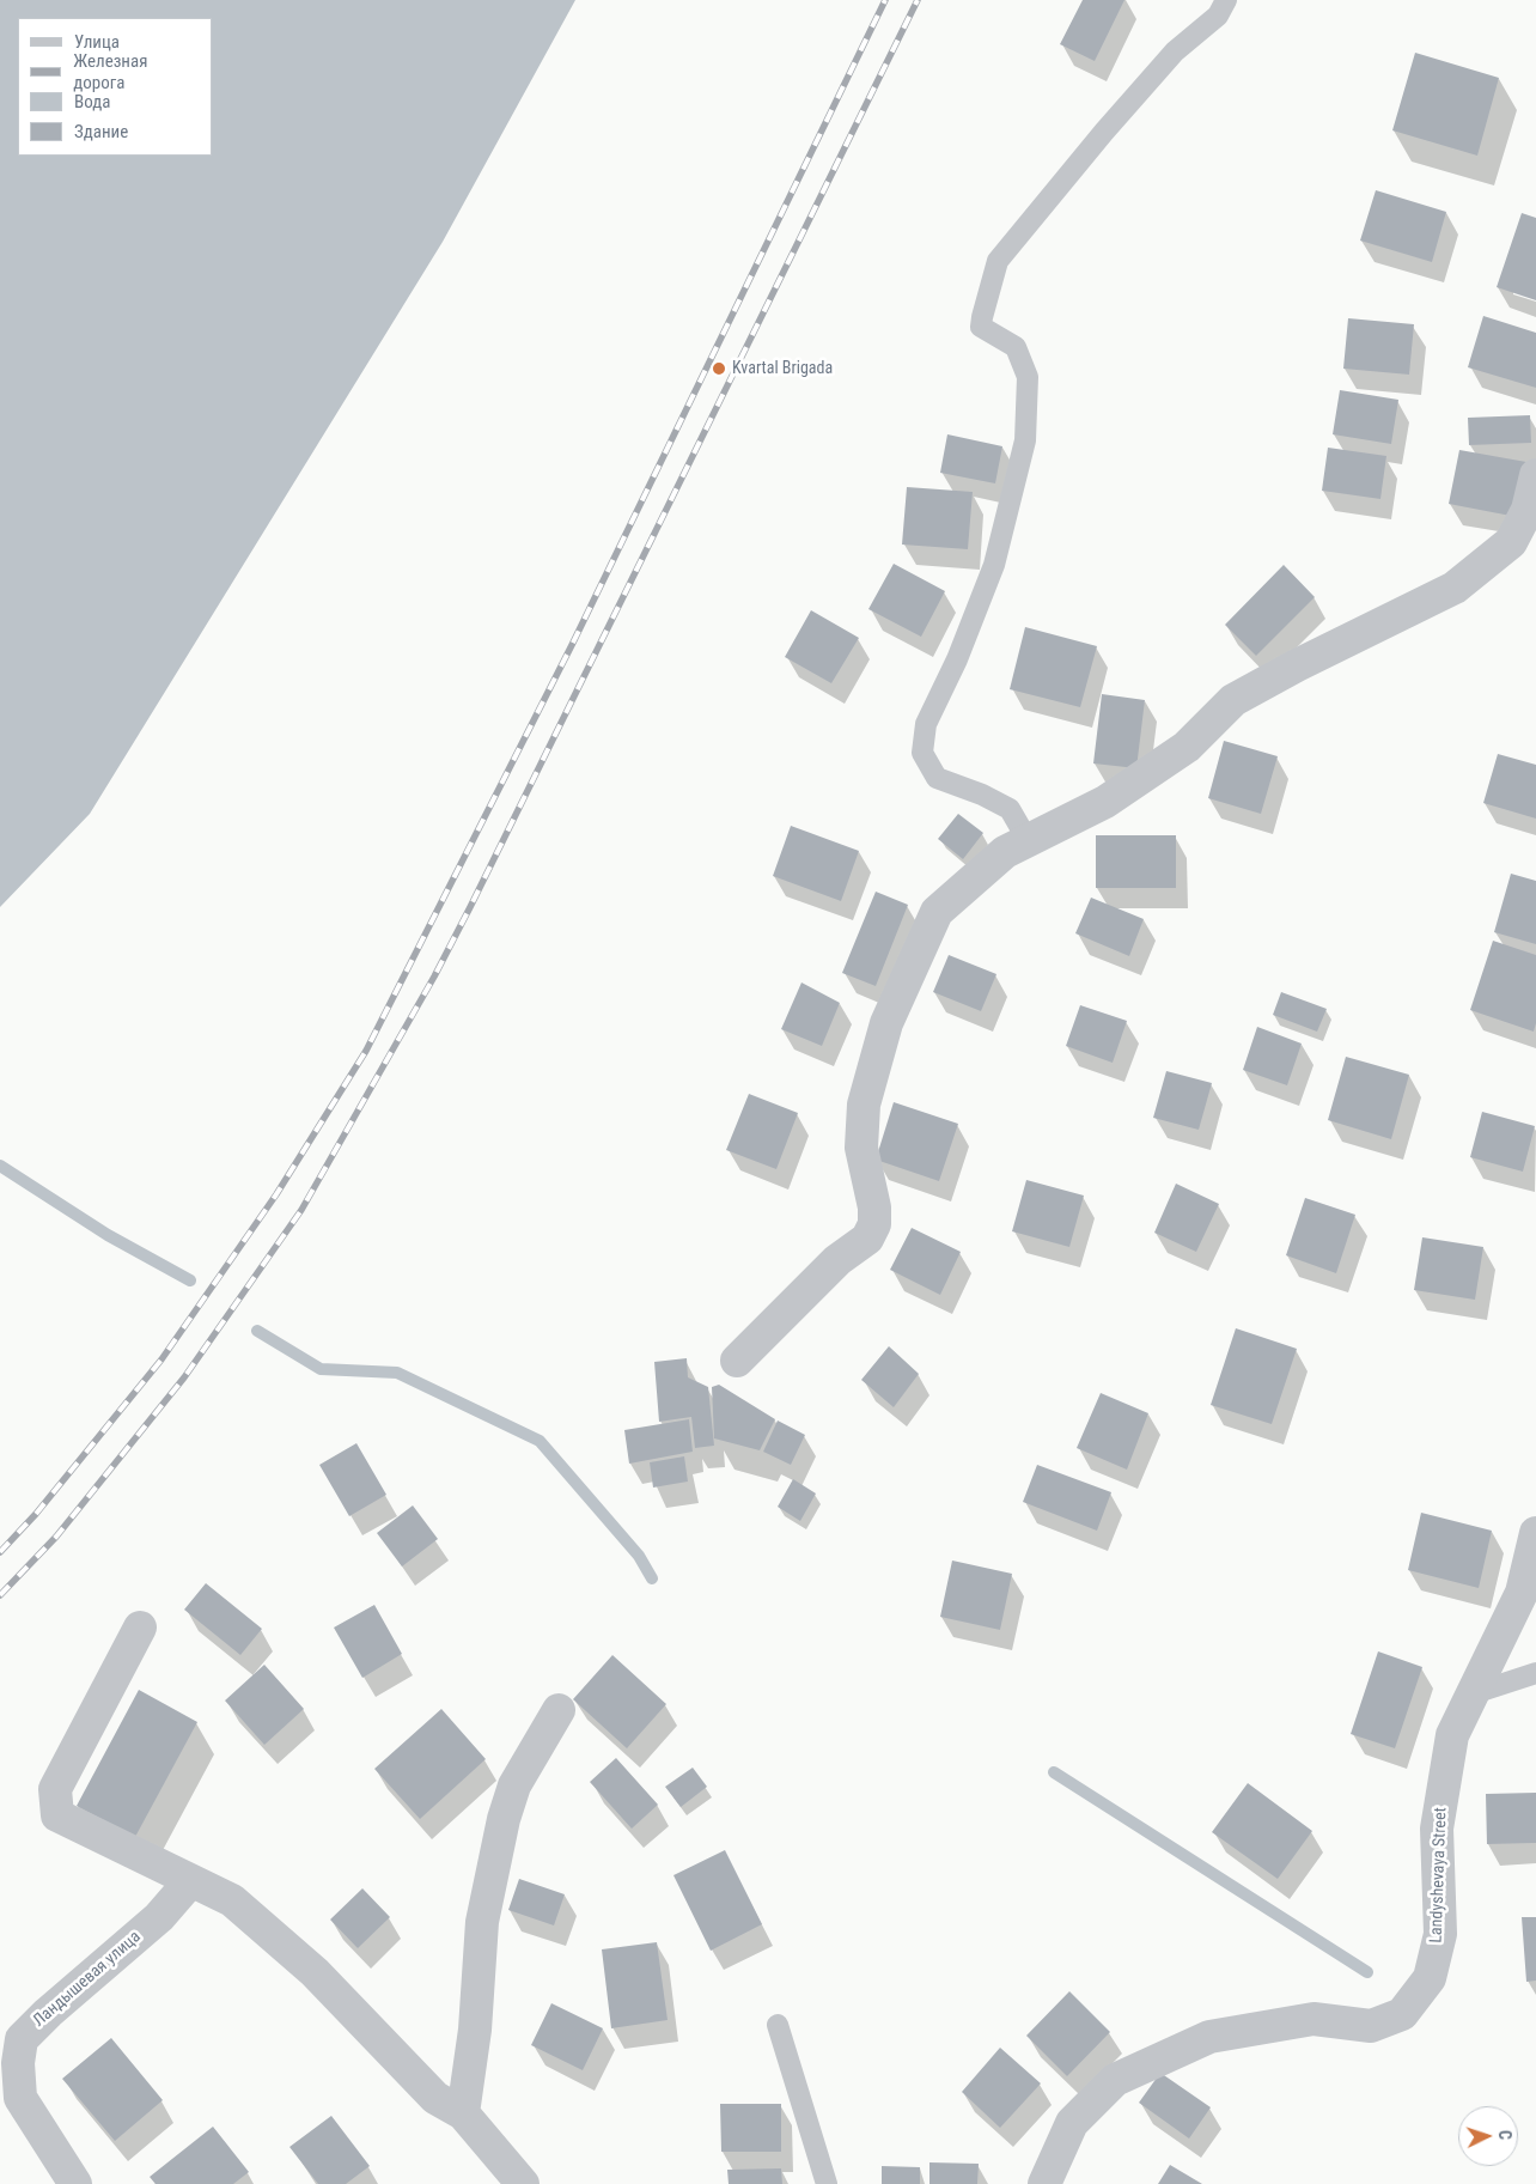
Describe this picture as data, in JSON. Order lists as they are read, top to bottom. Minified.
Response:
{"streets":{"street":["Landyshevaya Street","Ландышевая улица"]},"places":["Kvartal Brigada"],"legend":["Улица","Железная дорога","Вода","Здание"],"north":"right"}
